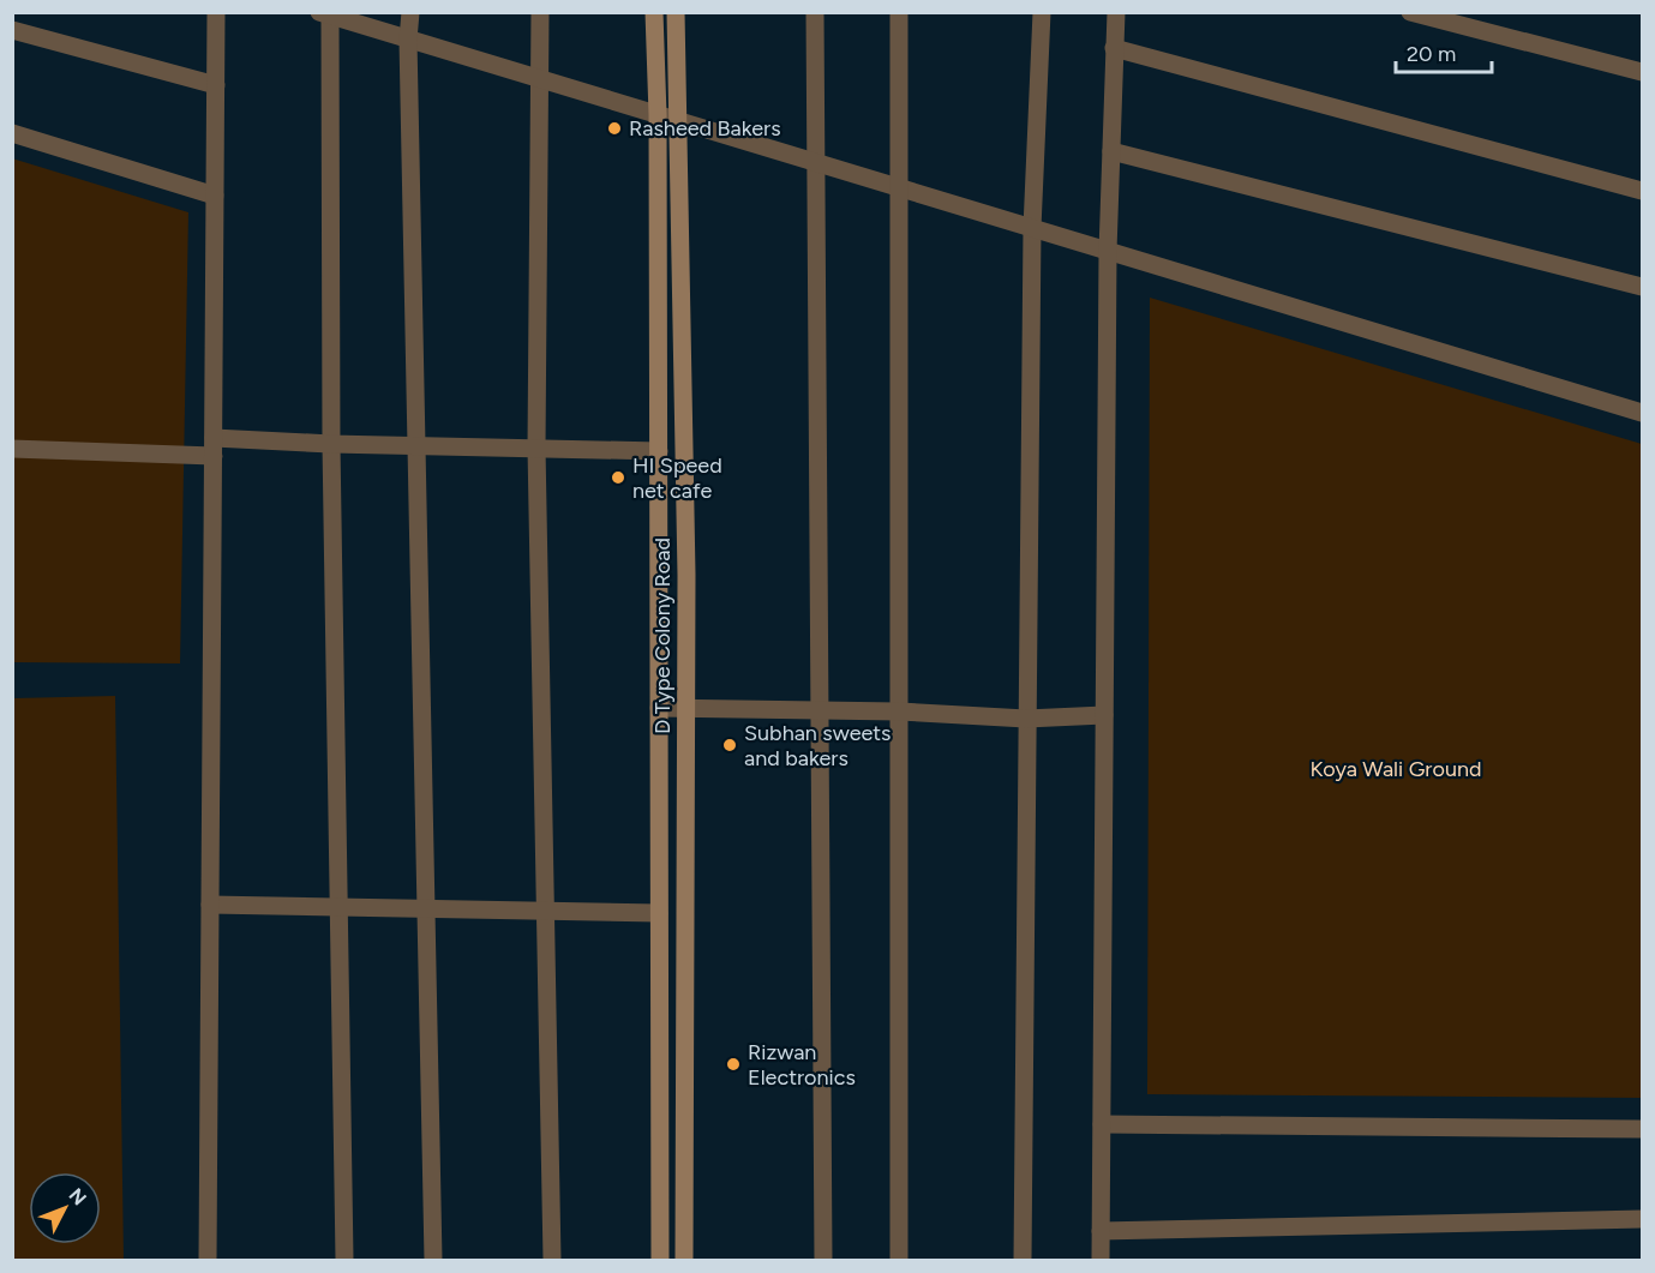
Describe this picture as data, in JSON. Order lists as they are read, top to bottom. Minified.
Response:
{"streets":{"main road":["D Type Colony Road"]},"parks":["Koya Wali Ground"],"places":["Rasheed Bakers","HI Speed net cafe","Subhan sweets and bakers","Rizwan Electronics"],"scale_bar":"20 m","north":"top right"}
